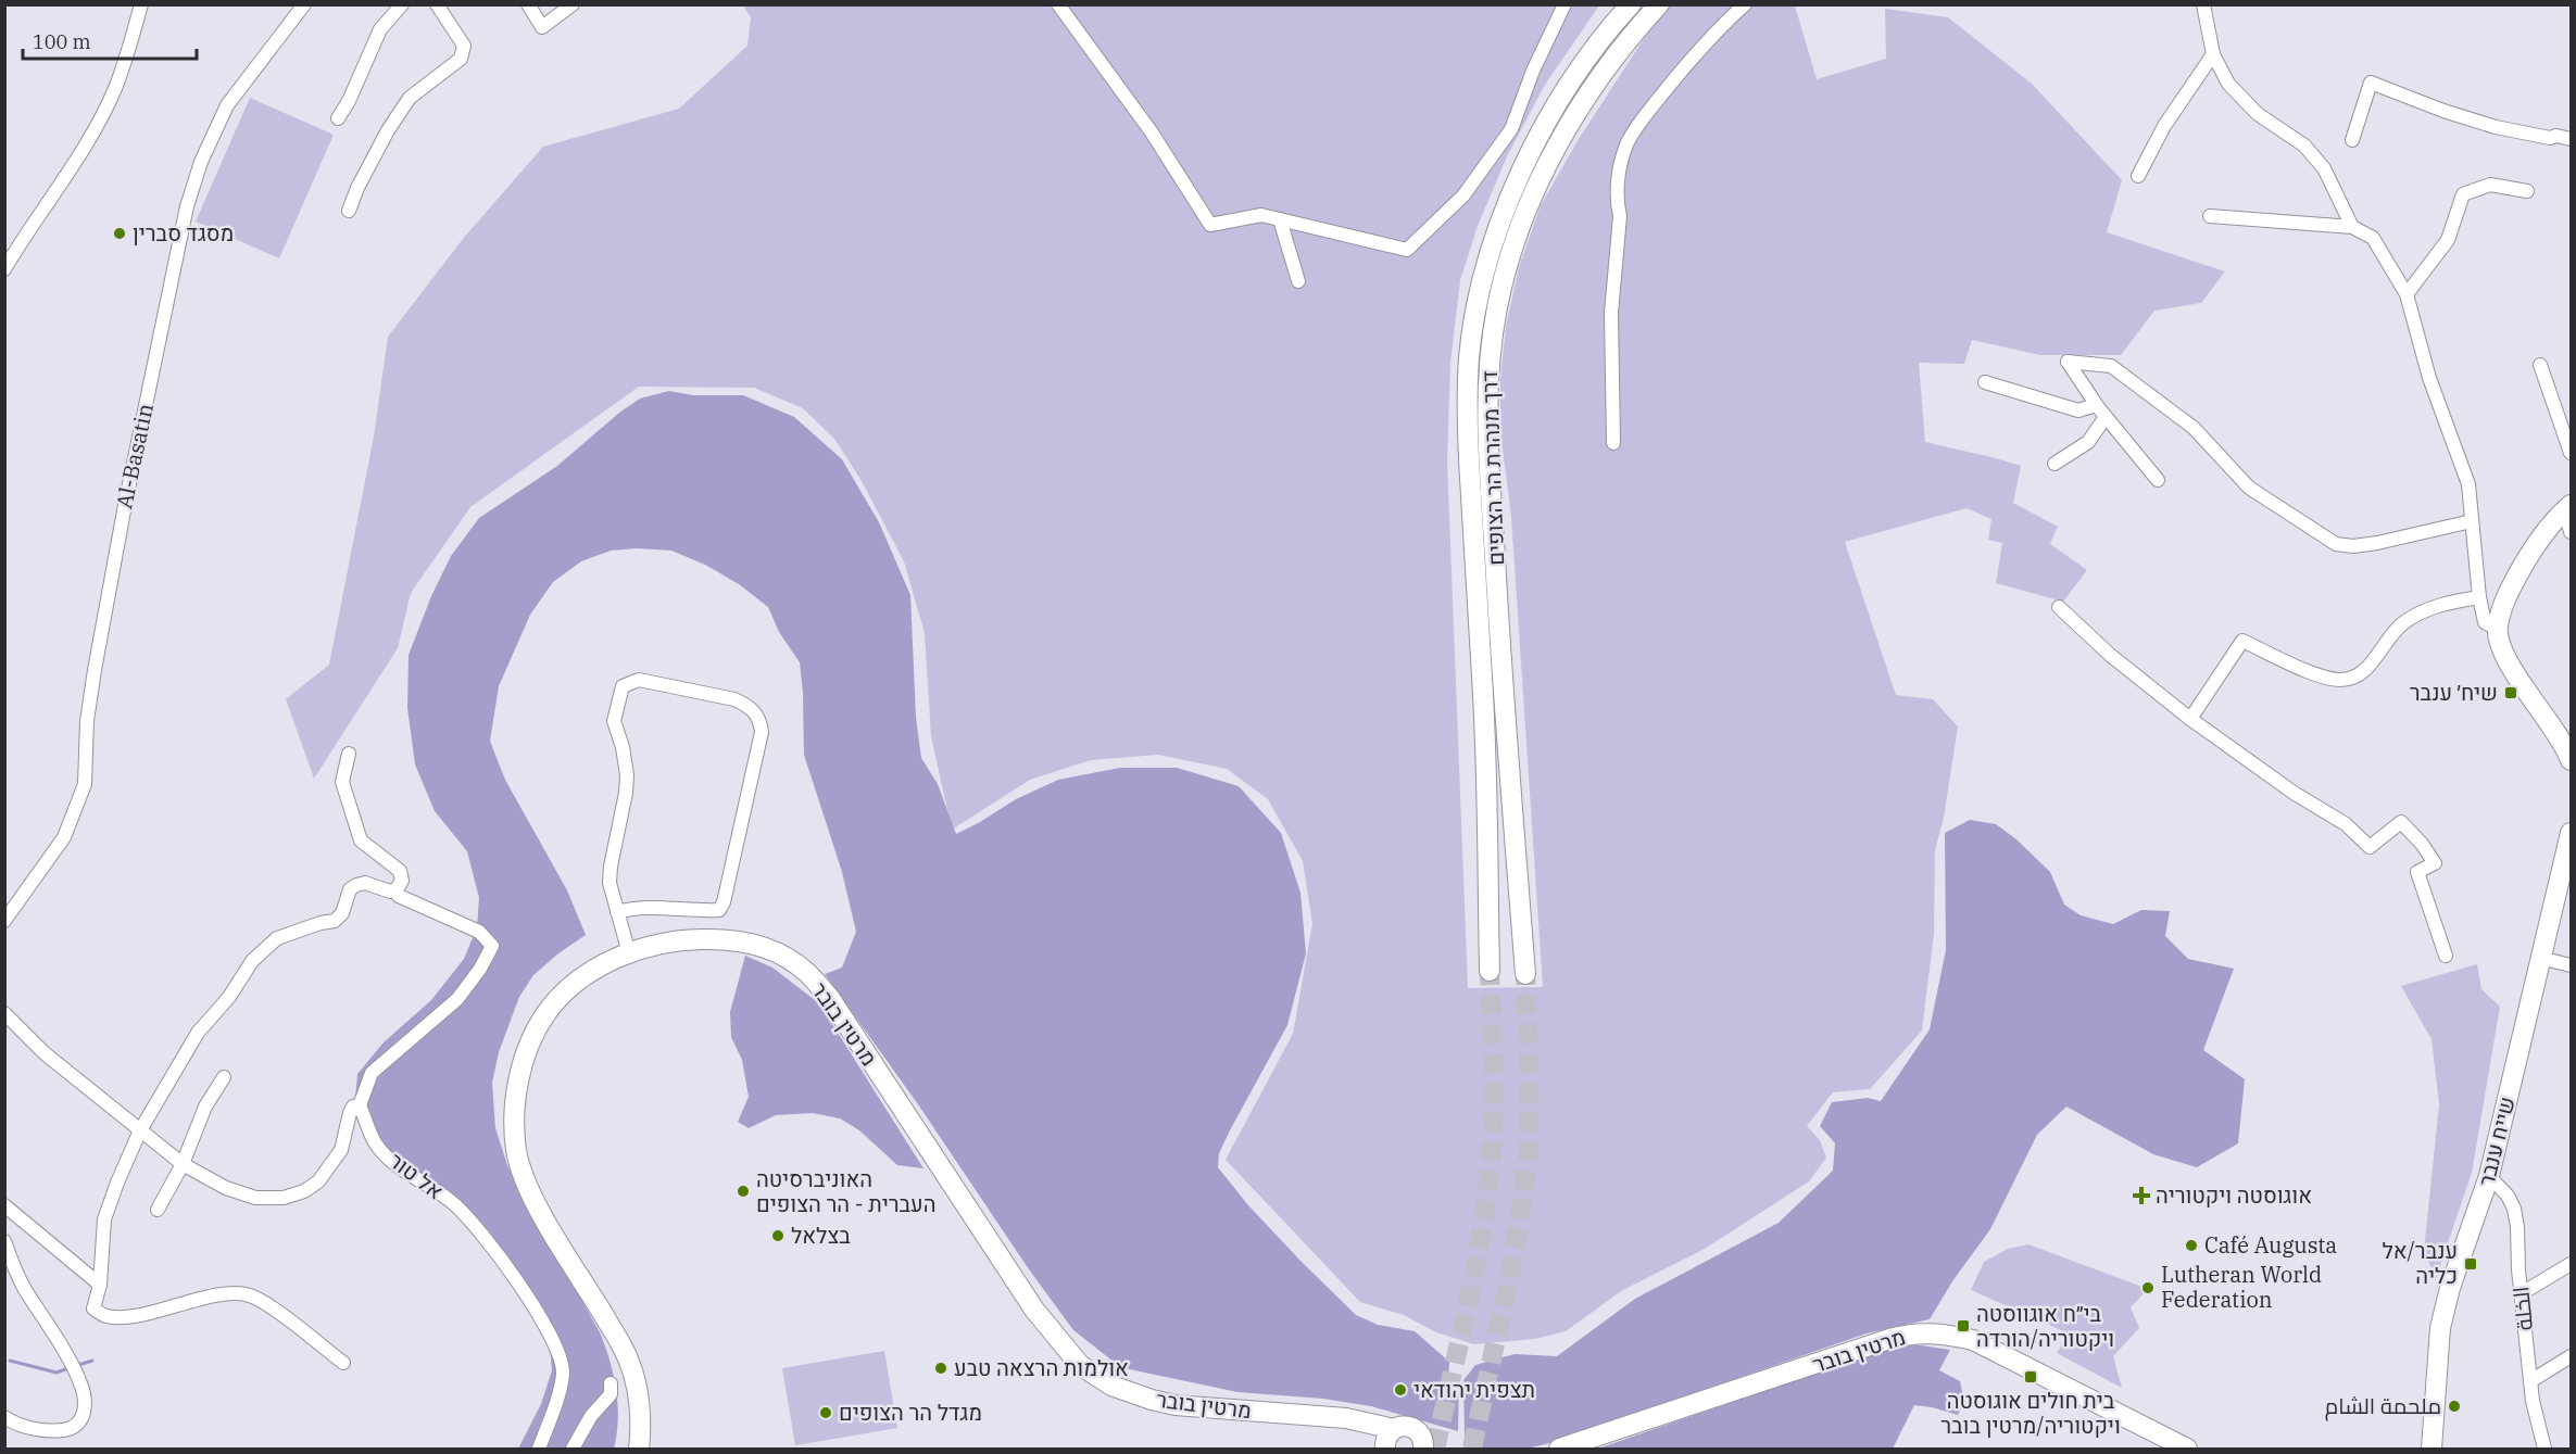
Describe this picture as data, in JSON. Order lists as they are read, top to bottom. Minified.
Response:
{"streets":{"street":["Al-Basatin","דרך מנהרת הר הצופים","מרטין בובר","שייח ענבר","אל טור","الخلة"]},"crossings":[["שייח ענבר","الخلة"]],"places":{"other":["מסגד סברין","האוניברסיטה העברית - הר הצופים","בצלאל","Café Augusta","Lutheran World Federation","אולמות הרצאה טבע","תצפית יהודאי","ملحمة الشام","מגדל הר הצופים"],"transit":["שיח׳ ענבר","ענבר/אל כליה","בי״ח אוגווסטה ויקטוריה/הורדה","בית חולים אוגוסטה ויקטוריה/מרטין בובר"],"health":["אוגוסטה ויקטוריה"]},"scale_bar":"100 m"}
